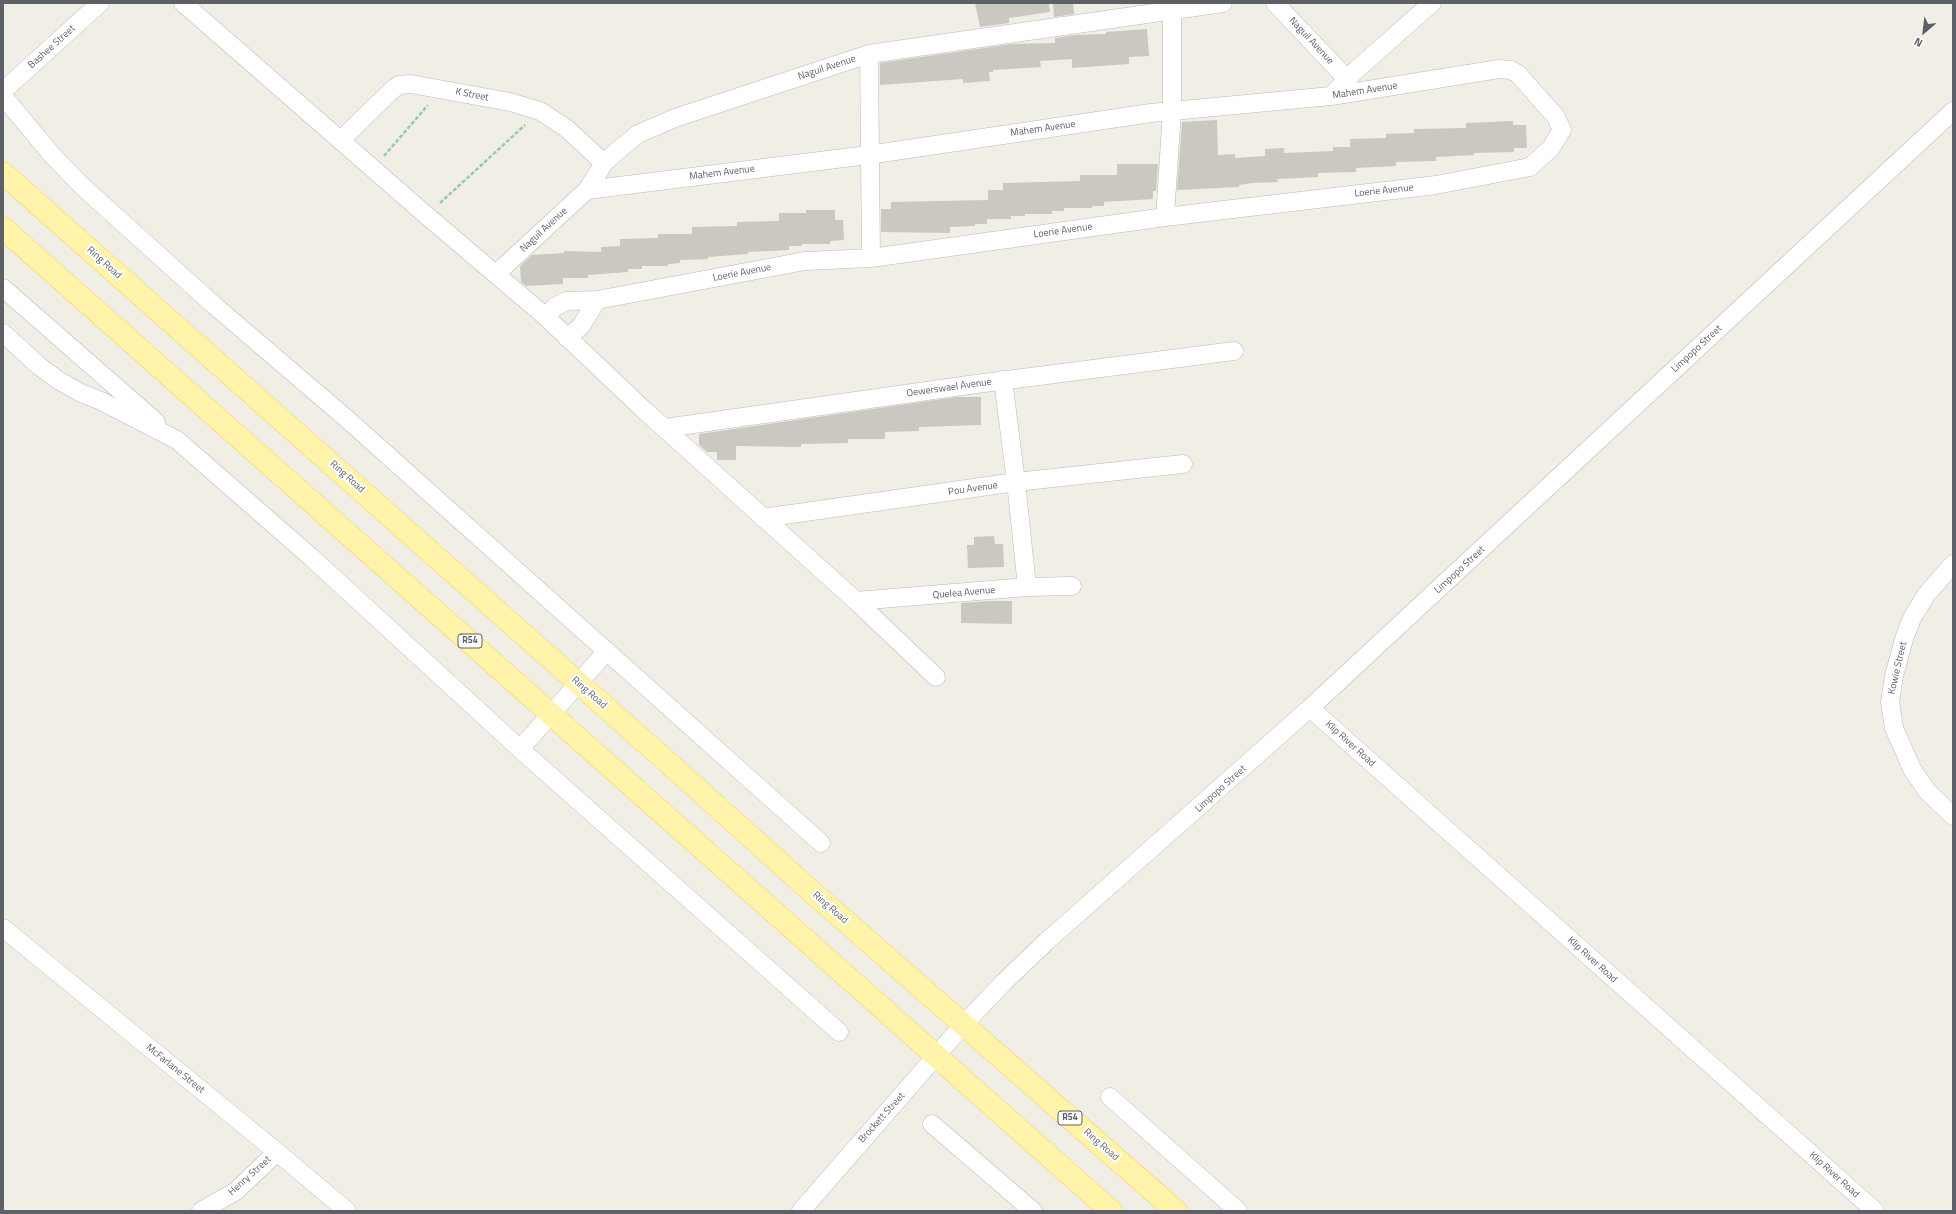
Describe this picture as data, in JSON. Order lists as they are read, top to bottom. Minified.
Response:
{"streets":{"main road":["Ring Road","R54"],"street":["Naguil Avenue","Bashee Street","Mahem Avenue","K Street","Loerie Avenue","Limpopo Street","Oewerswael Avenue","Pou Avenue","Quelea Avenue","Kowie Street","Klip River Road","McFarlane Street","Brockett Street","Henry Street"]},"crossings":[["Naguil Avenue","Mahem Avenue"],["Naguil Avenue","K Street"],["Mahem Avenue","Loerie Avenue"],["Ring Road","Limpopo Street"],["Ring Road","Brockett Street"],["Limpopo Street","Klip River Road"],["Limpopo Street","Brockett Street"],["R54","Brockett Street"],["McFarlane Street","Henry Street"]],"north":"bottom left"}
